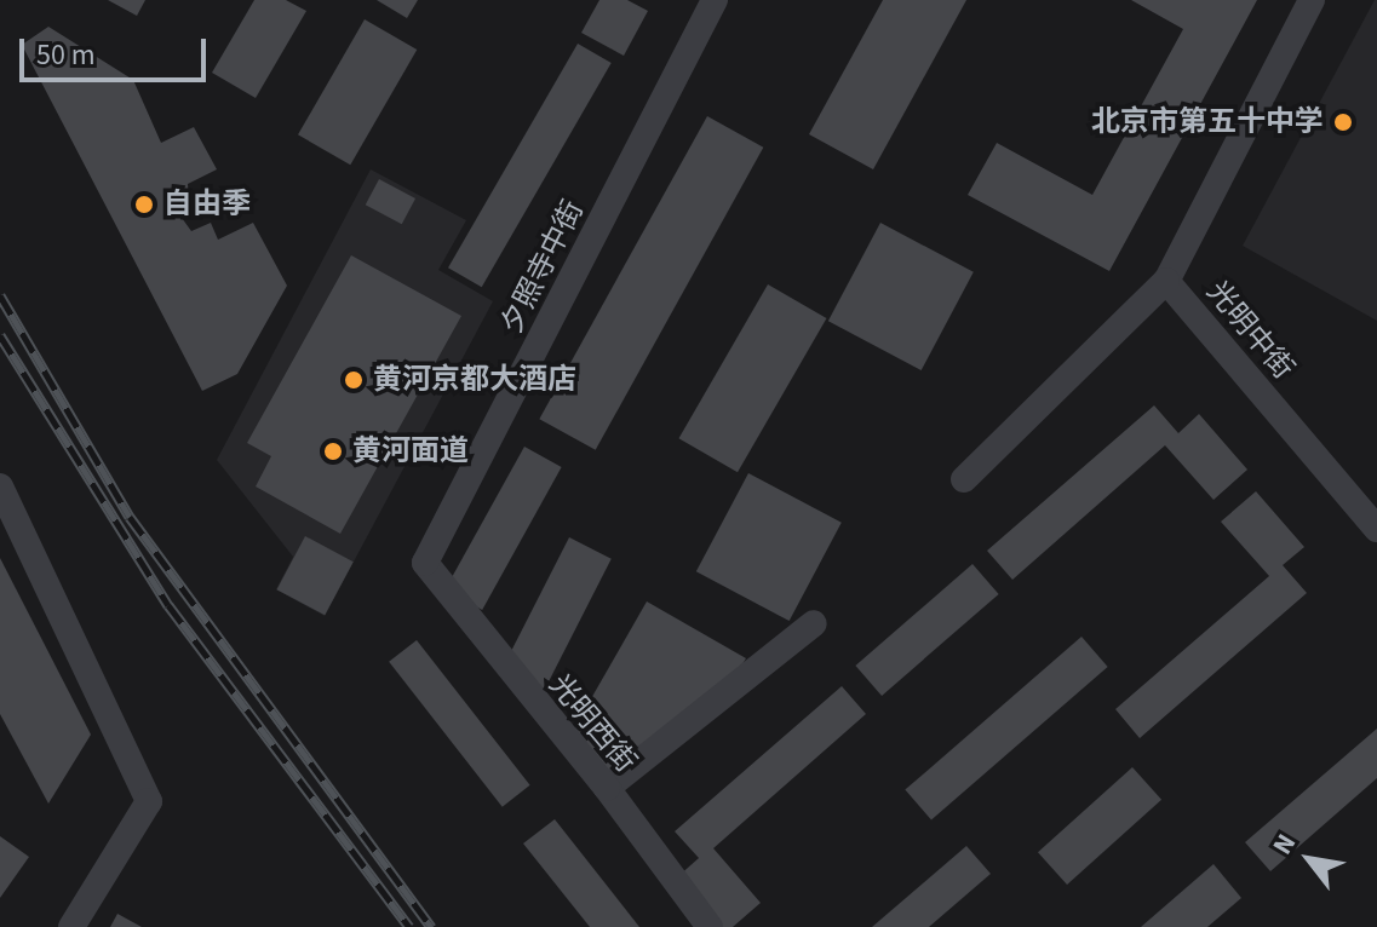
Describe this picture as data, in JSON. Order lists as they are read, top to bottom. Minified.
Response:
{"streets":{"street":["夕照寺中街","光明中街","光明西街"]},"crossings":[["夕照寺中街","光明西街"]],"places":["北京市第五十中学","自由季","黄河京都大酒店","黄河面道"],"scale_bar":"50 m","north":"top left"}
